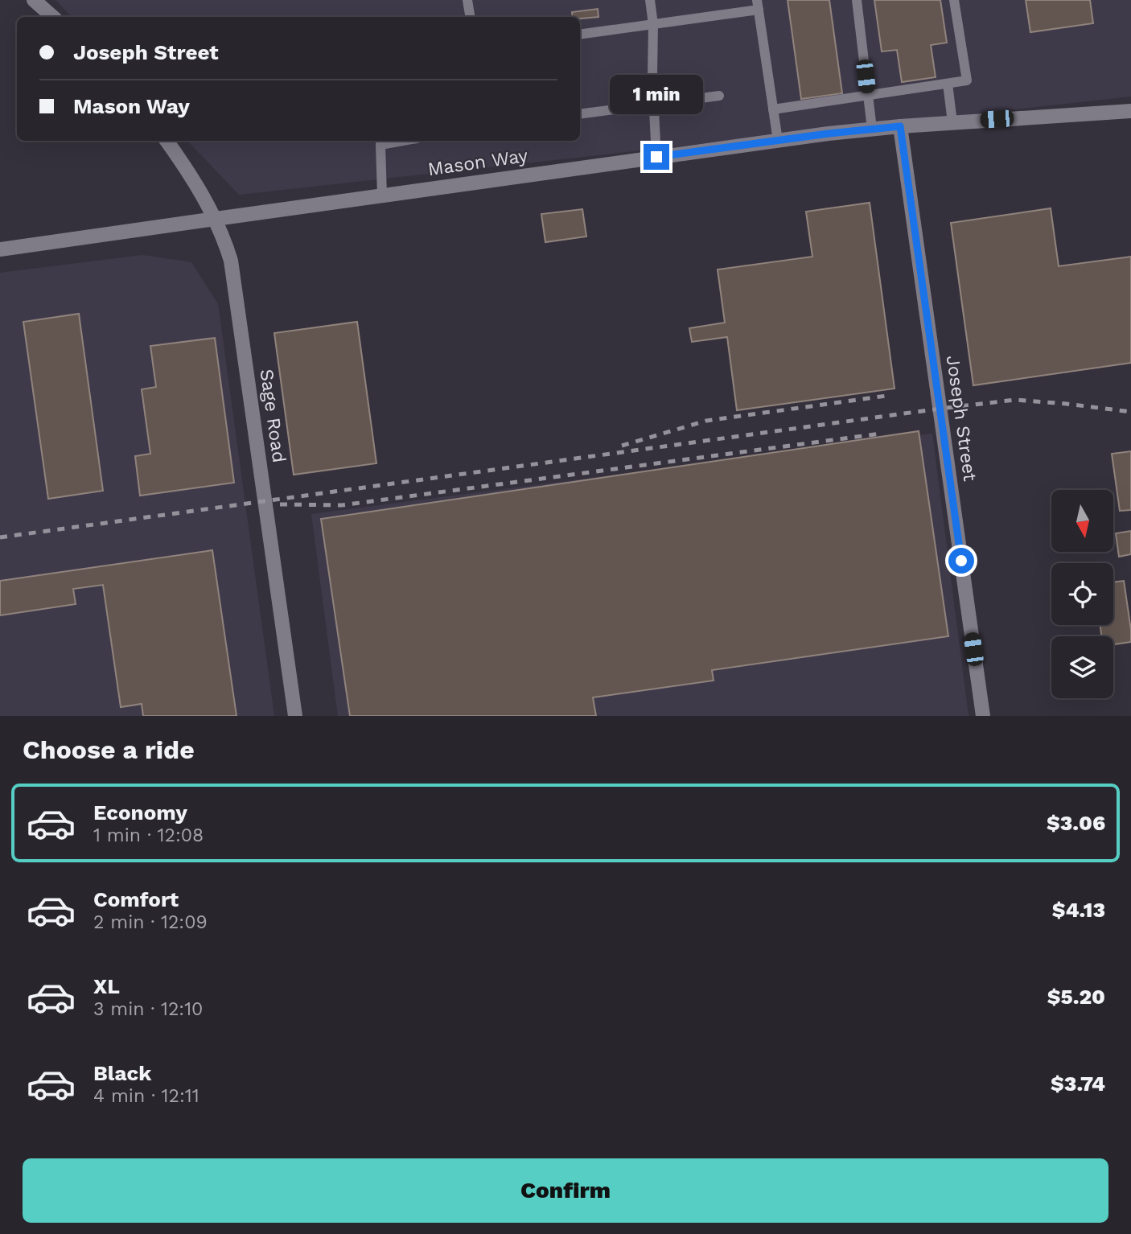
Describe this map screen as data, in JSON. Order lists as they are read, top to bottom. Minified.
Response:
{"streets":{"street":["Mason Way","Sage Road","Joseph Street"]},"crossings":[["Mason Way","Sage Road"],["Mason Way","Joseph Street"]],"north":"bottom","page":{"banner":["Joseph Street","Mason Way"],"bubble":"1 min","heading":"Choose a ride","list":[{"name":"Economy","note":"1 min · 12:08","value":"$3.06"},{"name":"Comfort","note":"2 min · 12:09","value":"$4.13"},{"name":"XL","note":"3 min · 12:10","value":"$5.20"},{"name":"Black","note":"4 min · 12:11","value":"$3.74"}],"buttons":"Confirm"}}
